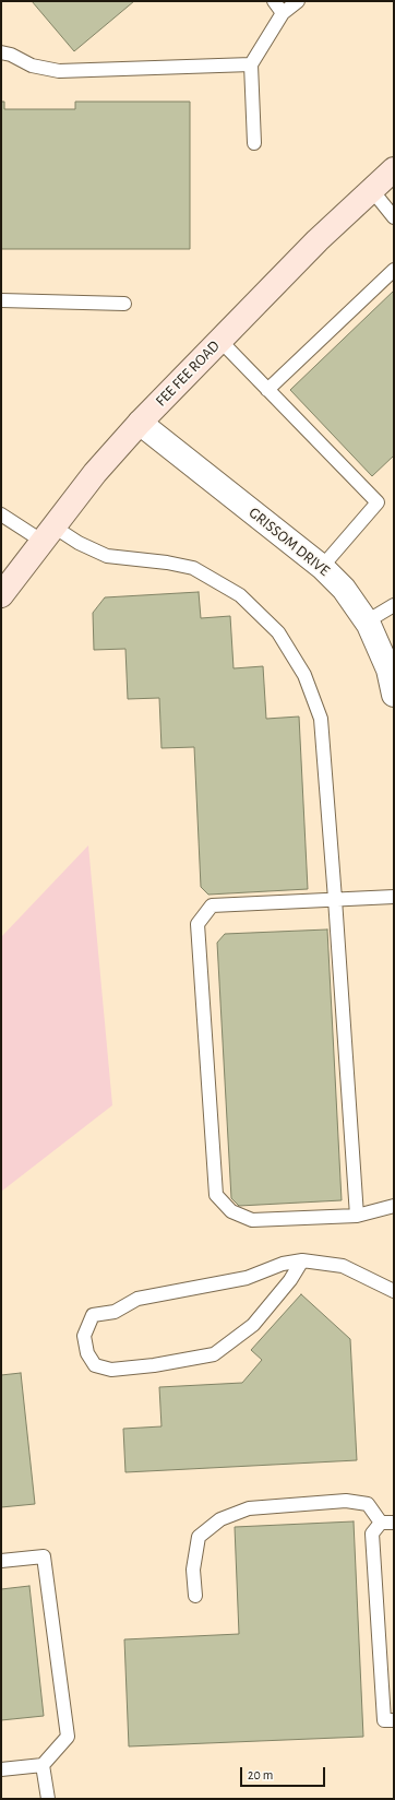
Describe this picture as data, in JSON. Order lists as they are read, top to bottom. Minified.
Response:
{"streets":{"street":["FEE FEE ROAD","GRISSOM DRIVE"]},"crossings":[["FEE FEE ROAD","GRISSOM DRIVE"]],"scale_bar":"20 m"}
